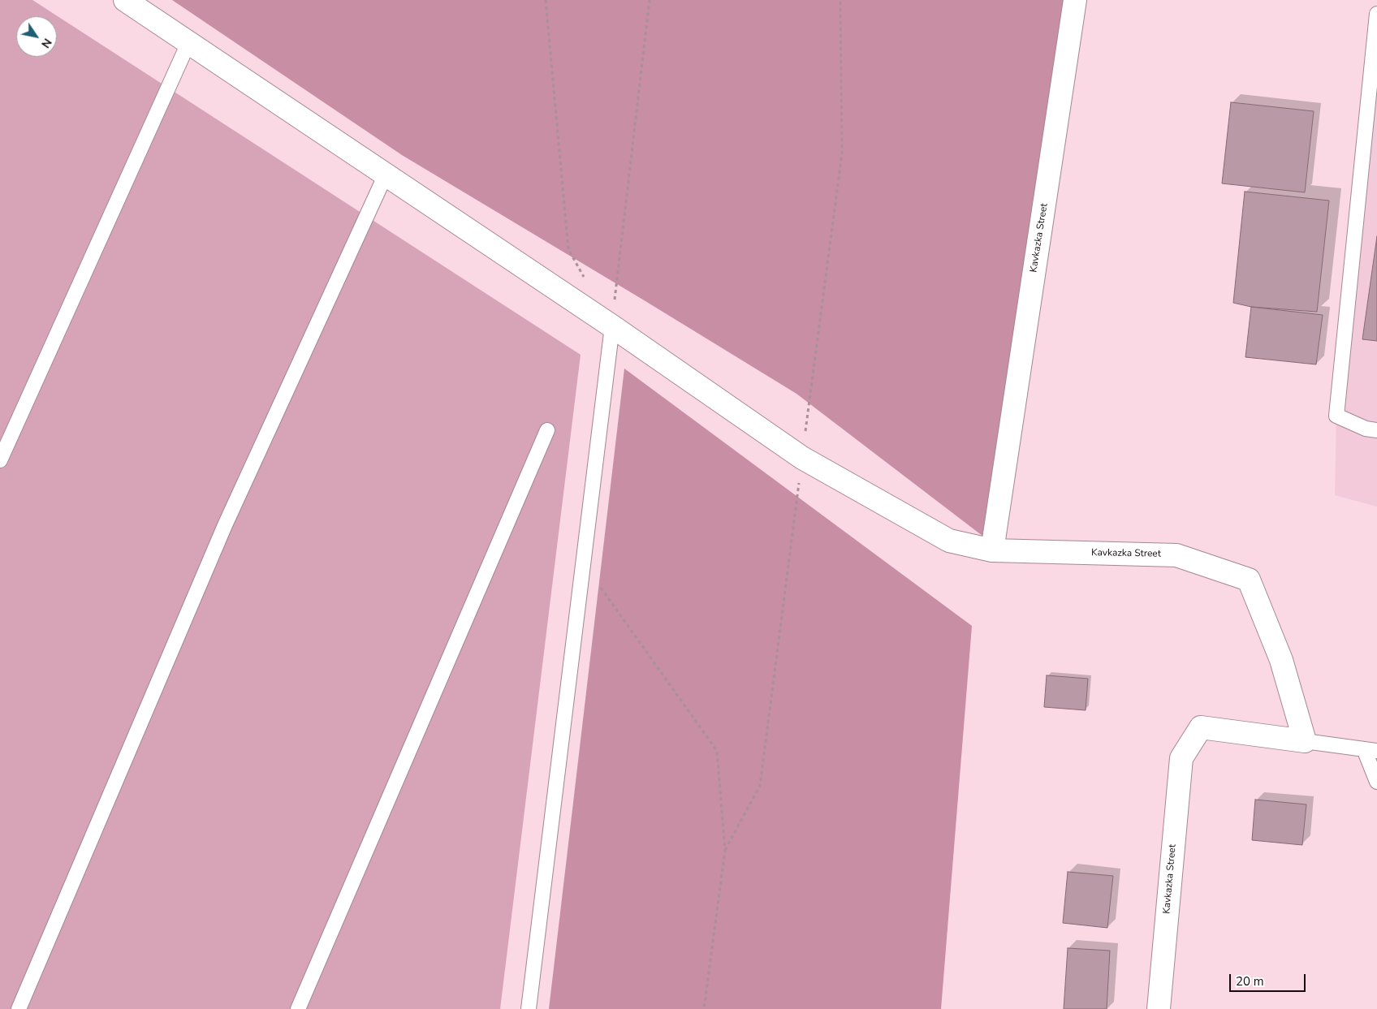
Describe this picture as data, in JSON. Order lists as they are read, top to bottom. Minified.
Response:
{"streets":{"street":["Kavkazka Street"]},"scale_bar":"20 m","north":"bottom right"}
